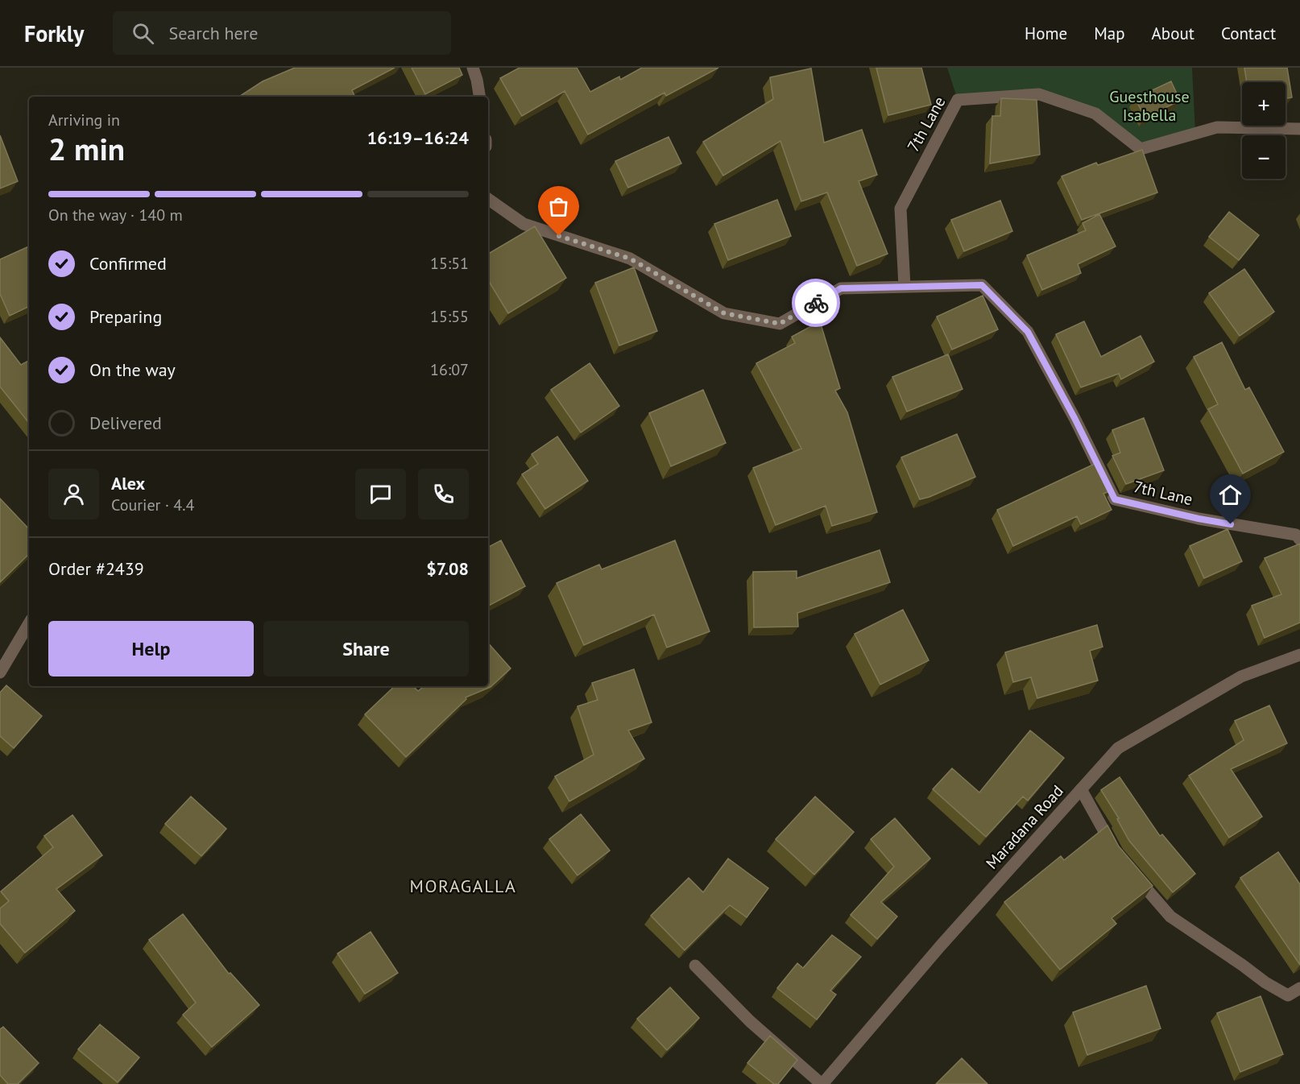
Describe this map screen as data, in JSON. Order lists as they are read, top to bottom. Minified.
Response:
{"streets":{"street":["7th Lane","Maradana Road"]},"districts":["MORAGALLA"],"parks":["Guesthouse Isabella"],"page":{"header":"Forkly","search":"Search here","nav":["Home","Map","About","Contact"],"map_buttons":["+","−"],"heading":["2 min","Arriving in","16:19–16:24"],"panel":["Alex","Courier · 4.4","Order #2439","$7.08"],"bar":"On the way · 140 m","list":[["Confirmed","15:51"],["Preparing","15:55"],["On the way","16:07"],"Delivered"],"buttons":["Help","Share"]}}
